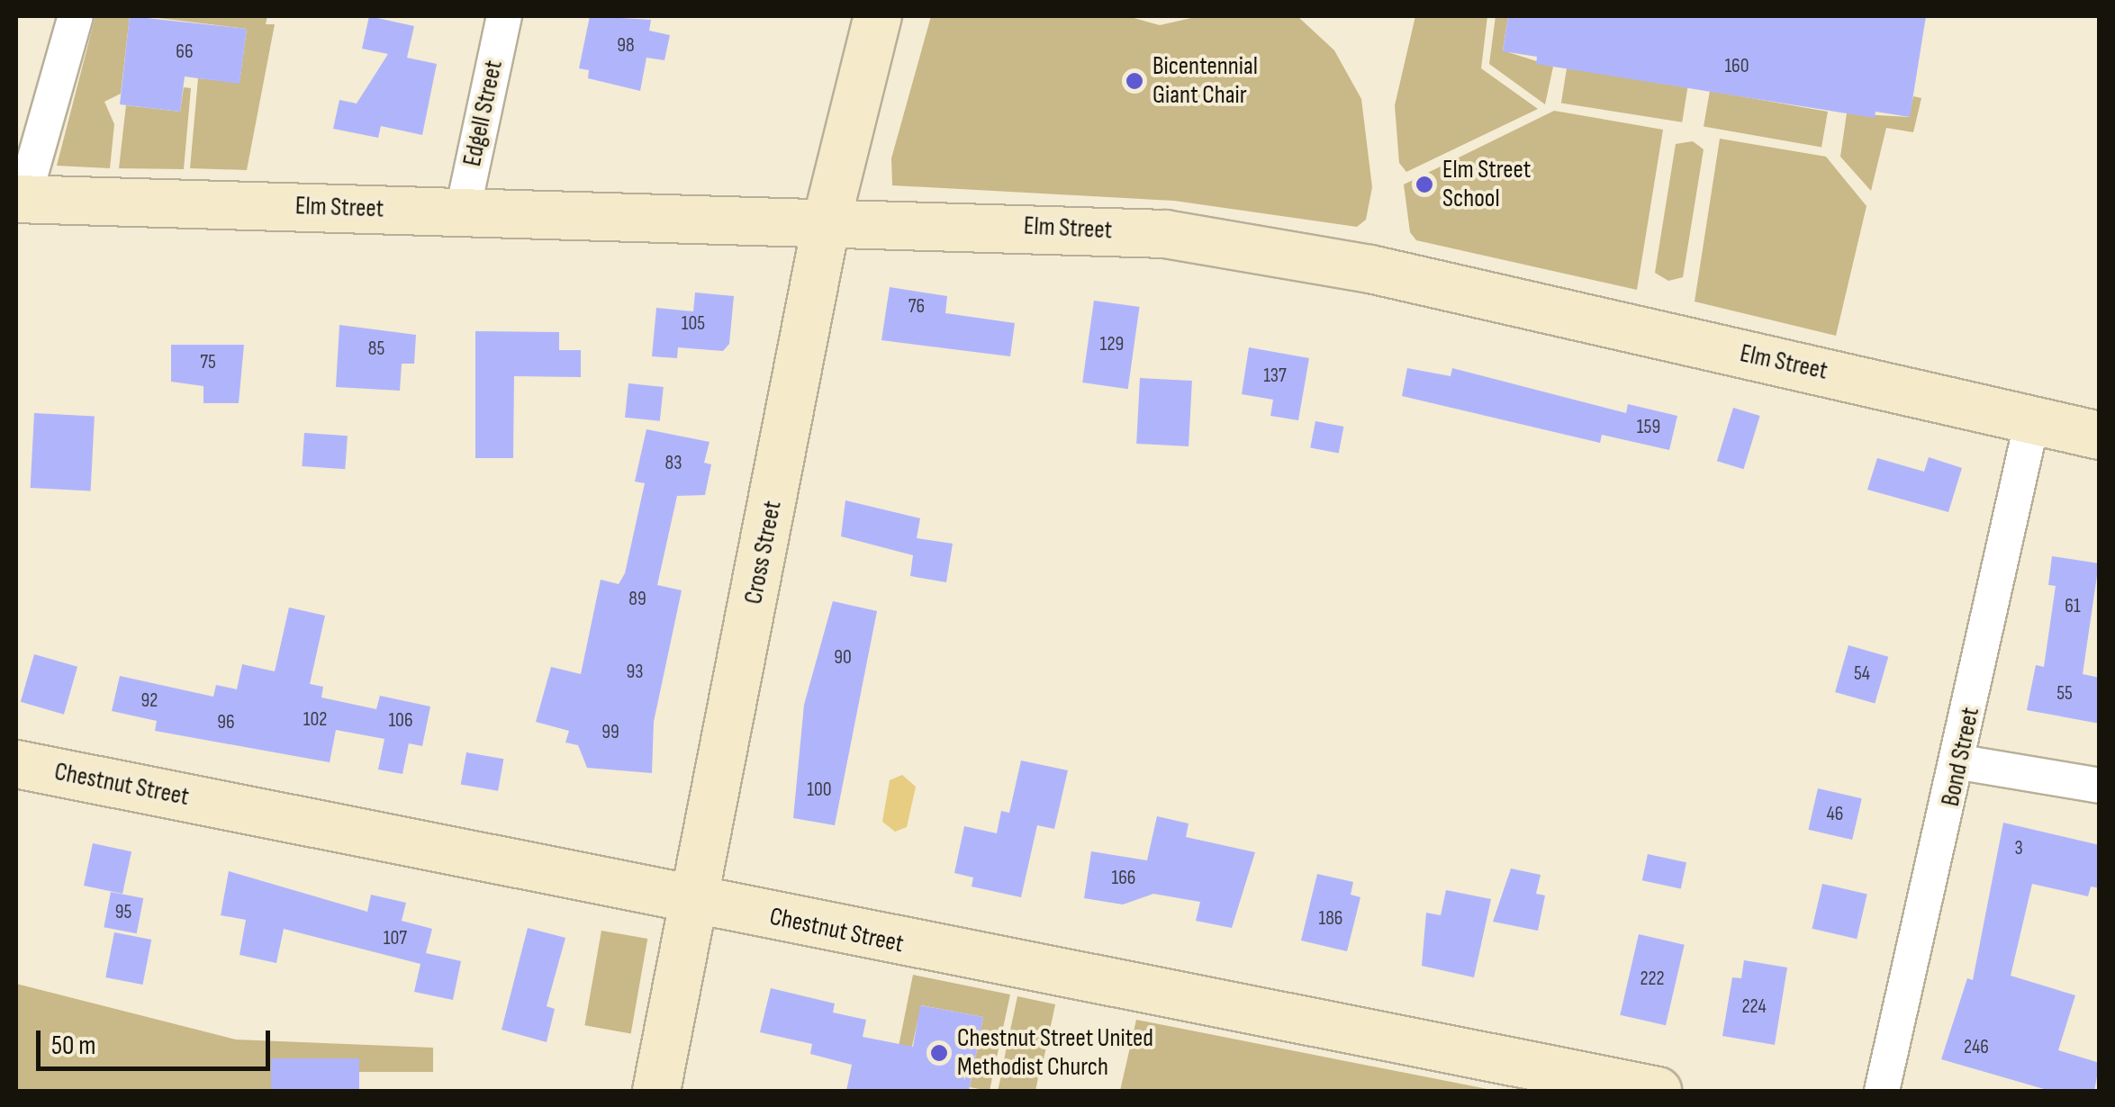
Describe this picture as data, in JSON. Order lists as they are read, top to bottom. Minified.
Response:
{"streets":{"street":["Edgell Street","Elm Street","Cross Street","Bond Street","Chestnut Street"]},"crossings":[["Edgell Street","Elm Street"],["Elm Street","Cross Street"],["Elm Street","Bond Street"],["Cross Street","Chestnut Street"]],"places":["Bicentennial Giant Chair","Elm Street School","Chestnut Street United Methodist Church"],"house_numbers":["98","66","160","76","105","129","85","75","137","159","83","89","61","90","93","54","55","92","102","106","96","99","100","46","3","166","95","186","107","222","224","246"],"scale_bar":"50 m"}
